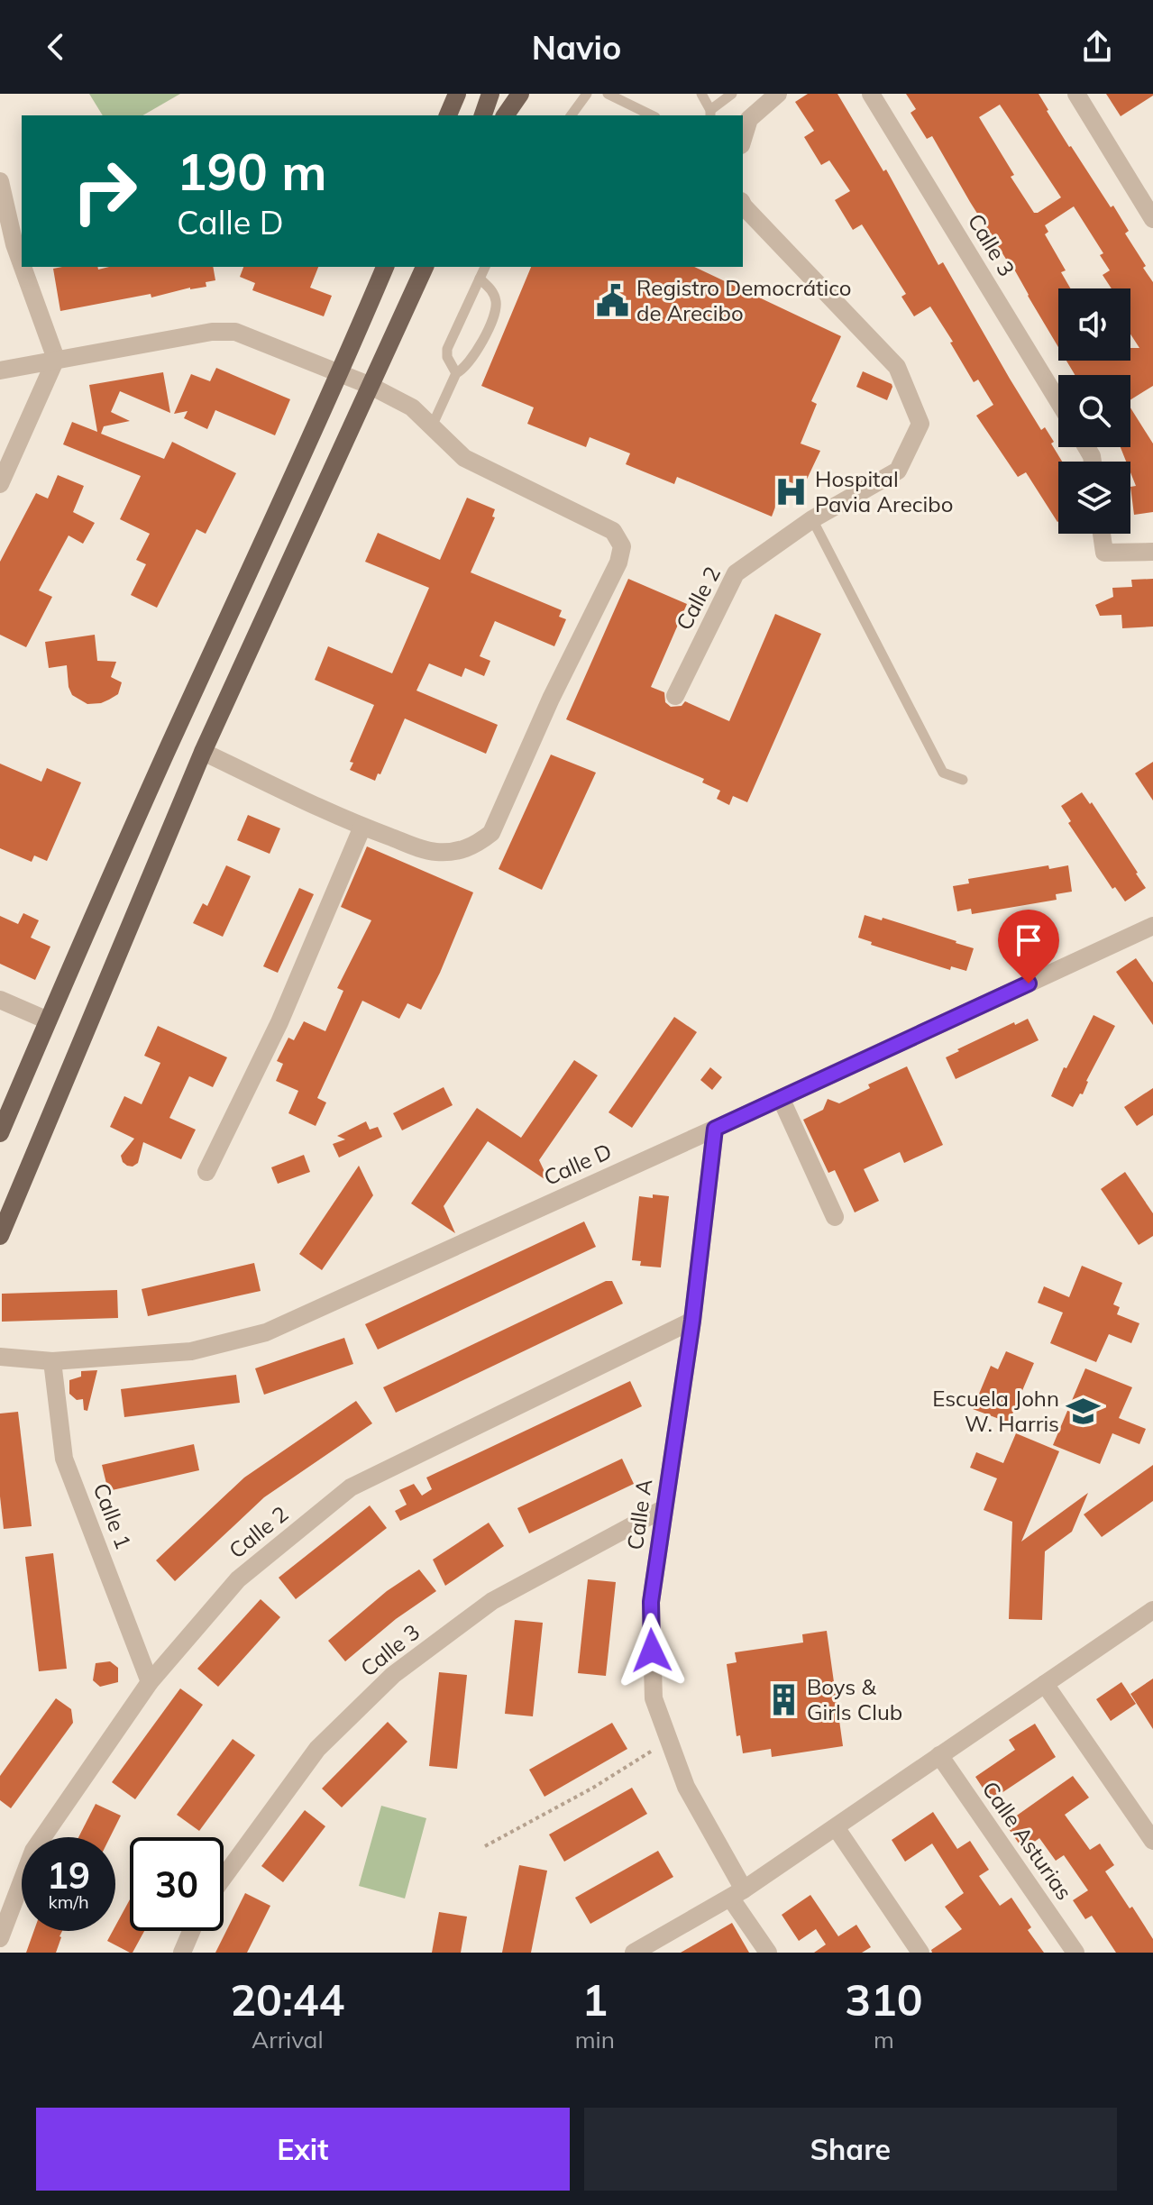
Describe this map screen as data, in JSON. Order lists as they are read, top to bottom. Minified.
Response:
{"streets":{"street":["Calle 3","Calle 2","Calle D","Calle A","Calle 1","Calle Asturias"]},"crossings":[["Calle 3","Calle A"],["Calle 2","Calle A"],["Calle 2","Calle 1"],["Calle D","Calle A"],["Calle D","Calle 1"]],"places":{"public building":["Registro Democrático de Arecibo"],"hospital":["Hospital Pavia Arecibo"],"school or university":["Escuela John W. Harris"],"building":["Boys & Girls Club"]},"page":{"header":"Navio","turn":["190 m","Calle D"],"speed":"19 km/h","limit":"30","eta":["20:44","Arrival","1","min","310","m"],"buttons":["Exit","Share"]}}
